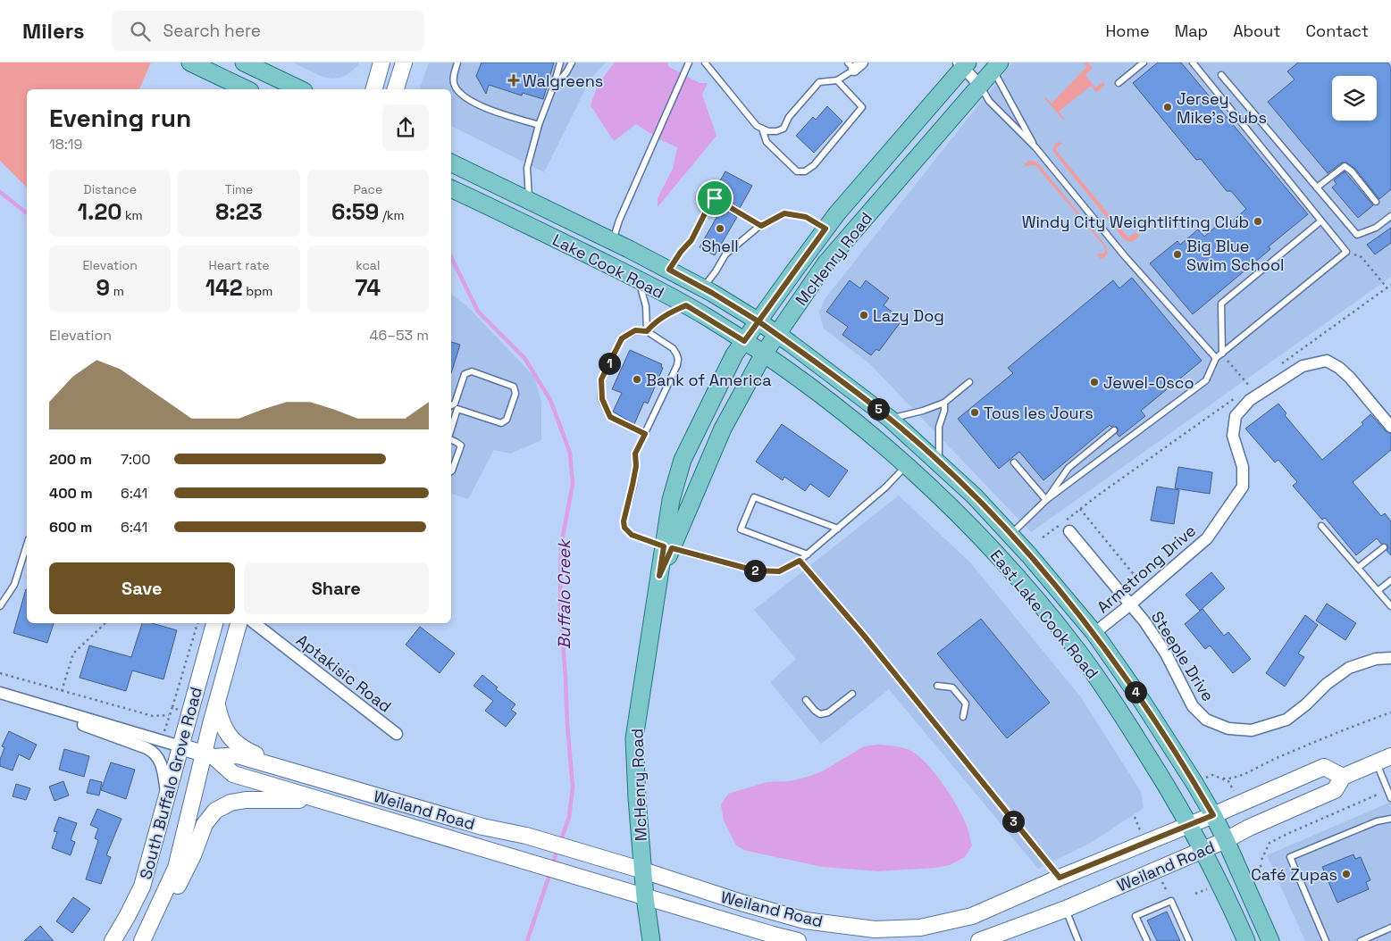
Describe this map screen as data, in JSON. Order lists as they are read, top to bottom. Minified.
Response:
{"streets":{"main road":["McHenry Road","Lake Cook Road","East Lake Cook Road","South Buffalo Grove Road","Weiland Road"],"street":["Armstrong Drive","Steeple Drive","Aptakisic Road"]},"crossings":[["McHenry Road","Lake Cook Road"],["McHenry Road","East Lake Cook Road"],["McHenry Road","Weiland Road"],["Lake Cook Road","East Lake Cook Road"],["Armstrong Drive","East Lake Cook Road"],["Armstrong Drive","Steeple Drive"],["East Lake Cook Road","Weiland Road"],["South Buffalo Grove Road","Weiland Road"]],"water":["Buffalo Creek"],"places":{"health":["Walgreens"],"other":["Jersey Mike's Subs","Windy City Weightlifting Club","Shell","Big Blue Swim School","Lazy Dog","Bank of America","Jewel-Osco","Tous les Jours","Café Zupas"]},"page":{"header":"Milers","search":"Search here","nav":["Home","Map","About","Contact"],"heading":["Evening run","18:19"],"stats":[["Distance","1.20 km"],["Time","8:23"],["Pace","6:59 /km"],["Elevation","9 m"],["Heart rate","142 bpm"],["kcal","74"]],"chart":["Elevation","46–53 m"],"pins":["1","5","2","4","3"],"list":[{"name":"200 m","note":"7:00"},{"name":"400 m","note":"6:41"},{"name":"600 m","note":"6:41"}],"buttons":["Save","Share"]}}
